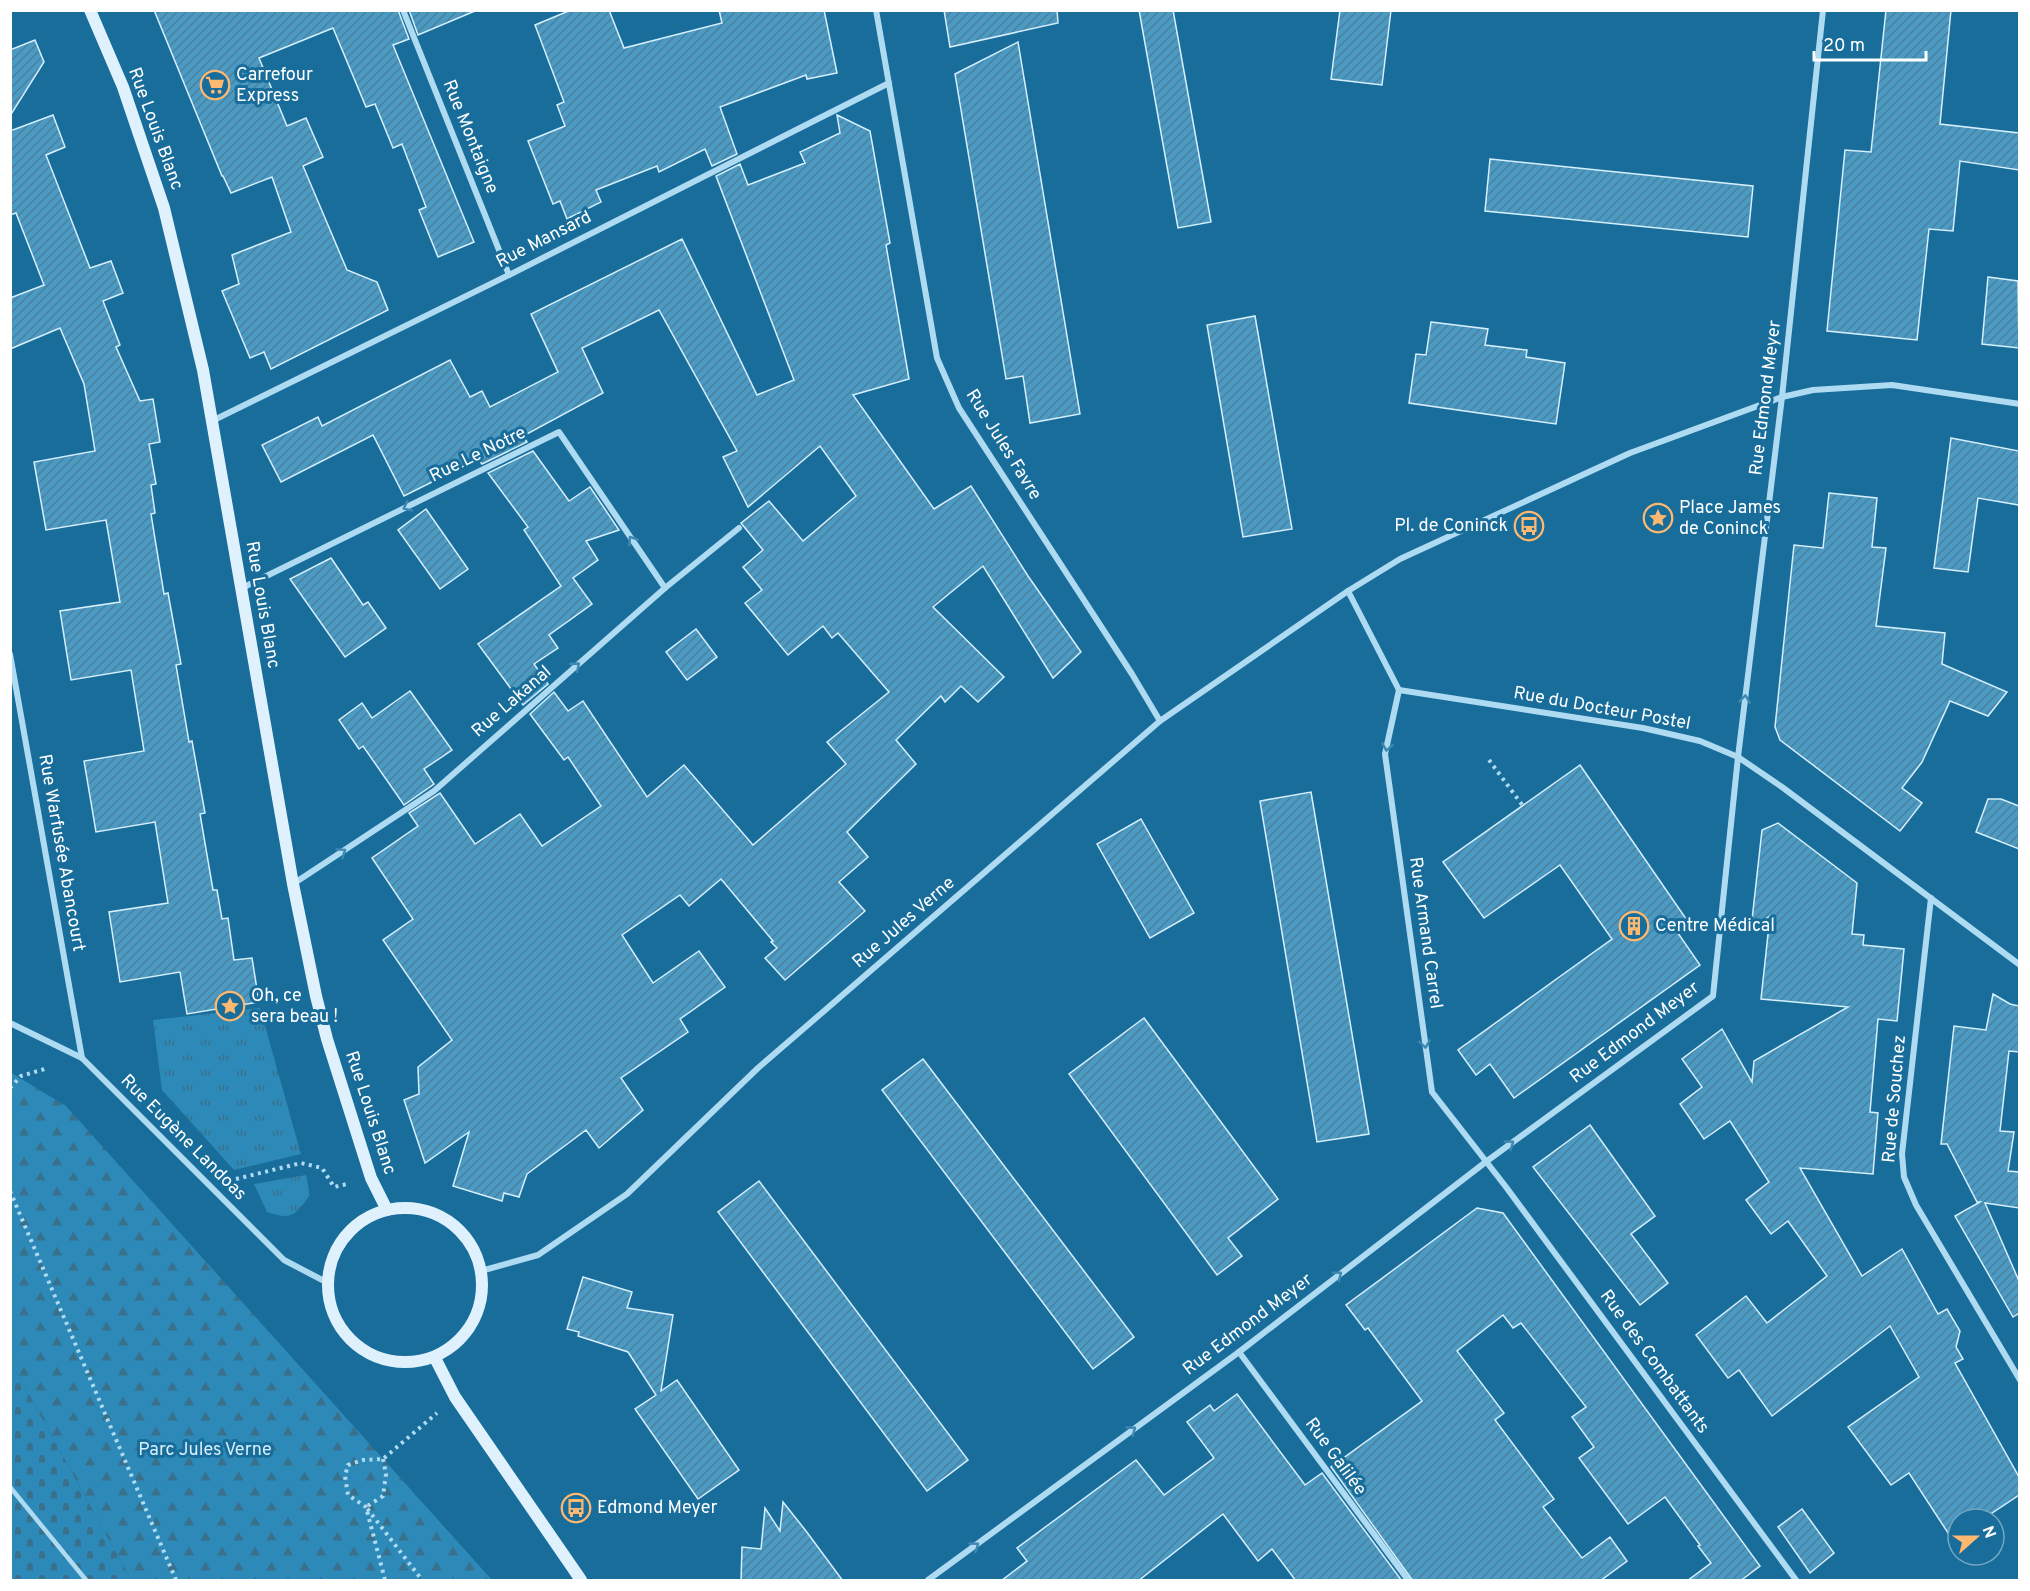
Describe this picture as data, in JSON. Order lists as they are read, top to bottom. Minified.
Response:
{"streets":{"street":["Rue Louis Blanc","Rue Montaigne","Rue Mansard","Rue Edmond Meyer","Rue Jules Favre","Rue Le Notre","Rue Lakanal","Rue du Docteur Postel","Rue Warfusée Abancourt","Rue Jules Verne","Rue Armand Carrel","Rue de Souchez","Rue Eugène Landoas","Rue des Combattants","Rue Galilée"]},"crossings":[["Rue Louis Blanc","Rue Mansard"],["Rue Louis Blanc","Rue Le Notre"],["Rue Louis Blanc","Rue Lakanal"],["Rue Louis Blanc","Rue Jules Verne"],["Rue Louis Blanc","Rue Eugène Landoas"],["Rue Montaigne","Rue Mansard"],["Rue Mansard","Rue Jules Favre"],["Rue Edmond Meyer","Rue du Docteur Postel"],["Rue Edmond Meyer","Rue Armand Carrel"],["Rue Edmond Meyer","Rue des Combattants"],["Rue Edmond Meyer","Rue Galilée"],["Rue Jules Favre","Rue Jules Verne"],["Rue Le Notre","Rue Lakanal"],["Rue du Docteur Postel","Rue Armand Carrel"],["Rue du Docteur Postel","Rue de Souchez"],["Rue Warfusée Abancourt","Rue Eugène Landoas"],["Rue Jules Verne","Rue Eugène Landoas"],["Rue Armand Carrel","Rue des Combattants"]],"one_way":["Rue Edmond Meyer","Rue Lakanal","Rue Armand Carrel"],"parks":["Parc Jules Verne"],"places":{"supermarket":["Carrefour Express"],"place":["Place James de Coninck","Oh, ce sera beau !"],"bus stop":["Pl. de Coninck","Edmond Meyer"],"building":["Centre Médical"]},"scale_bar":"20 m","north":"right"}
